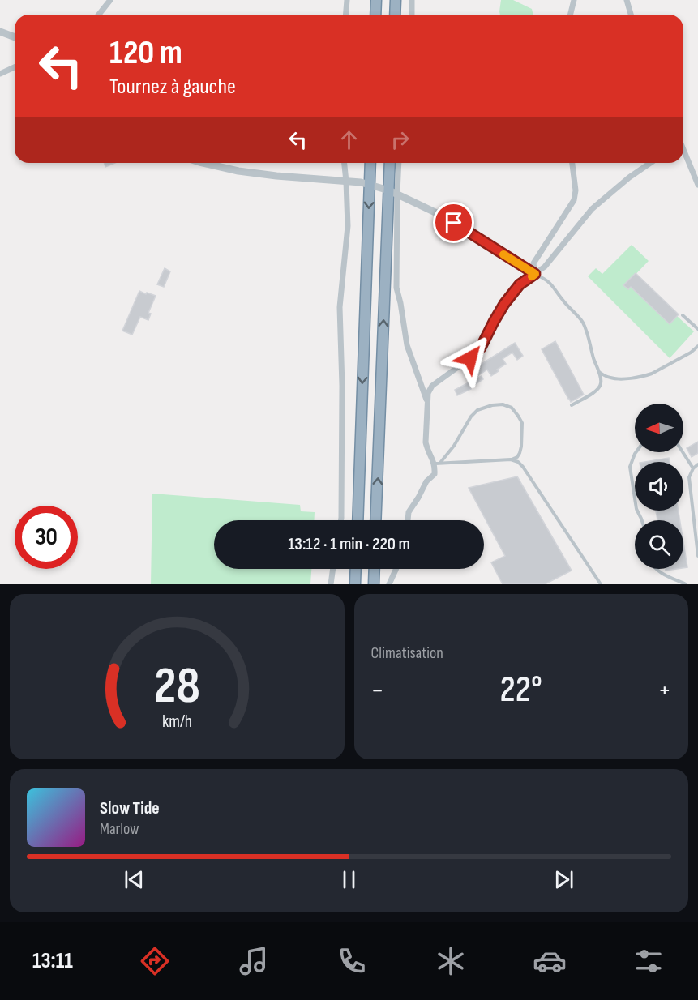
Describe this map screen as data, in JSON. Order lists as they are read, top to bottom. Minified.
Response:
{"north":"left","page":{"turn":["120 m","Tournez à gauche"],"limit":"30","trip":"13:12 · 1 min · 220 m","tile":"Climatisation","heat":["−","22°","+"],"song":["Slow Tide","Marlow"],"tabs":"13:11","gauge":["28","km/h"]}}
